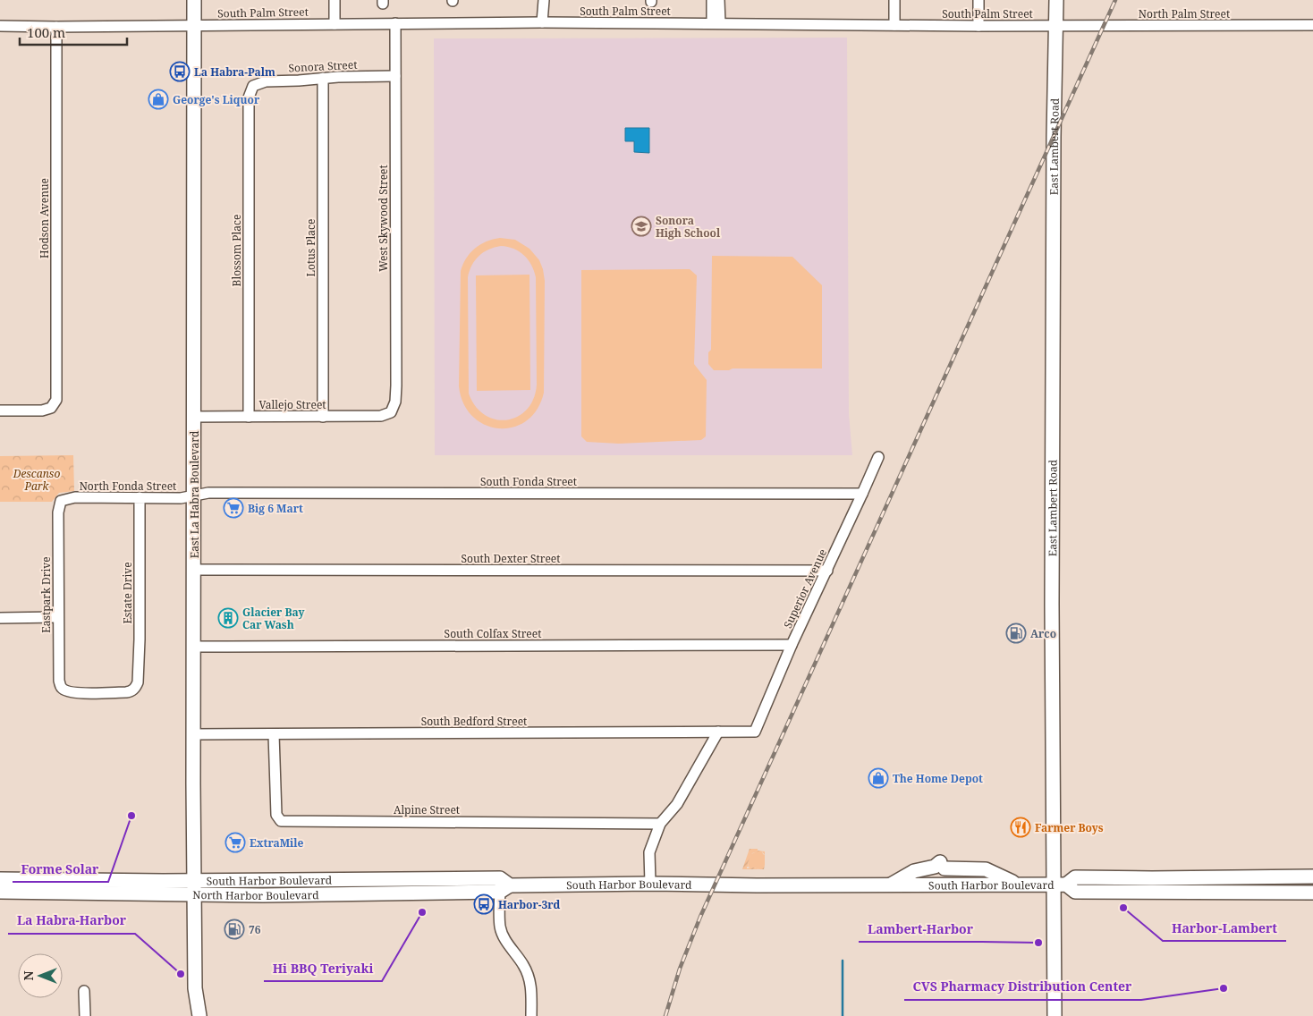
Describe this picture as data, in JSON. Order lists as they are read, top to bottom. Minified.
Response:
{"streets":{"main road":["East Lambert Road","East La Habra Boulevard","South Harbor Boulevard","North Harbor Boulevard"],"street":["South Palm Street","North Palm Street","Sonora Street","Hodson Avenue","West Skywood Street","Lotus Place","Blossom Place","Vallejo Street","South Fonda Street","North Fonda Street","South Dexter Street","Superior Avenue","Estate Drive","Eastpark Drive","South Colfax Street","South Bedford Street","Alpine Street"]},"crossings":[["South Palm Street","North Palm Street"],["South Palm Street","East Lambert Road"],["South Palm Street","West Skywood Street"],["South Palm Street","East La Habra Boulevard"],["North Palm Street","East Lambert Road"],["Sonora Street","West Skywood Street"],["Sonora Street","Lotus Place"],["Sonora Street","Blossom Place"],["East Lambert Road","South Harbor Boulevard"],["West Skywood Street","Vallejo Street"],["Lotus Place","Vallejo Street"],["Blossom Place","Vallejo Street"],["Vallejo Street","East La Habra Boulevard"],["South Fonda Street","North Fonda Street"],["South Fonda Street","East La Habra Boulevard"],["South Fonda Street","Superior Avenue"],["North Fonda Street","East La Habra Boulevard"],["North Fonda Street","Estate Drive"],["North Fonda Street","Eastpark Drive"],["East La Habra Boulevard","South Dexter Street"],["East La Habra Boulevard","South Colfax Street"],["East La Habra Boulevard","South Bedford Street"],["East La Habra Boulevard","South Harbor Boulevard"],["East La Habra Boulevard","North Harbor Boulevard"],["South Dexter Street","Superior Avenue"],["Superior Avenue","South Colfax Street"],["Superior Avenue","South Bedford Street"],["Estate Drive","Eastpark Drive"],["South Bedford Street","Alpine Street"],["South Harbor Boulevard","North Harbor Boulevard"]],"parks":["Descanso Park"],"places":{"bus stop":["La Habra-Palm","Harbor-3rd"],"shop":["George's Liquor","The Home Depot"],"school or university":["Sonora High School"],"supermarket":["Big 6 Mart","ExtraMile"],"building":["Glacier Bay Car Wash"],"fuel station":["Arco","76"],"other":["Forme Solar","Harbor-Lambert","Hi BBQ Teriyaki","Lambert-Harbor","La Habra-Harbor","CVS Pharmacy Distribution Center"],"restaurant":["Farmer Boys"]},"scale_bar":"100 m","north":"left"}
